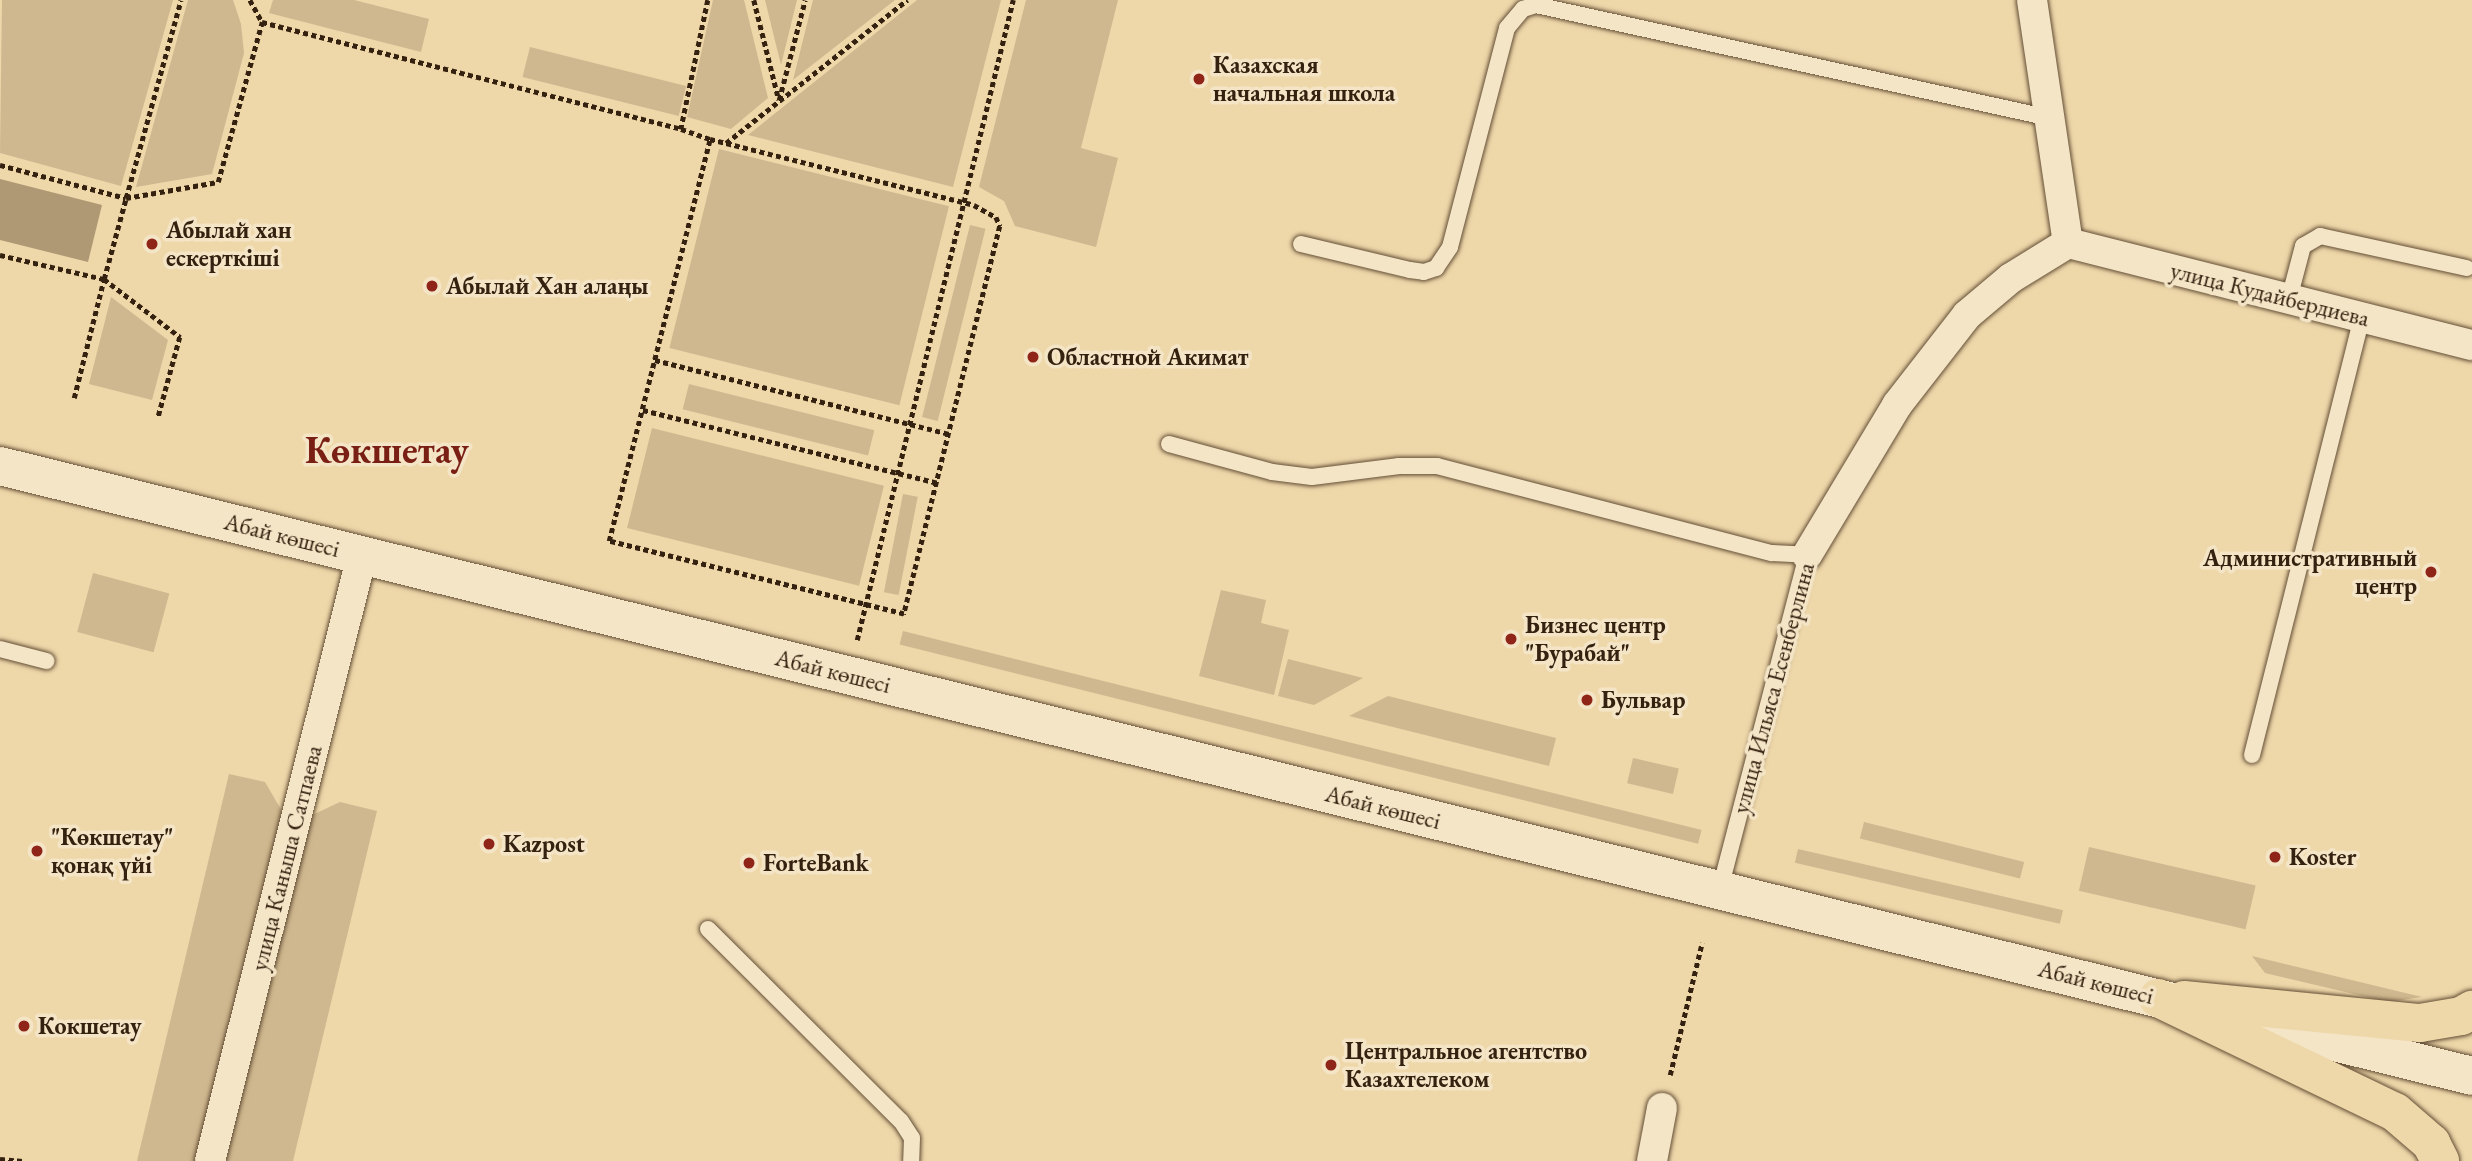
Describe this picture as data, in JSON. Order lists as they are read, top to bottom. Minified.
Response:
{"streets":{"street":["улица Кудайбердиева","Абай көшесі","улица Ильяса Есенберлина","улица Каныша Сатпаева"]},"crossings":[["улица Кудайбердиева","улица Ильяса Есенберлина"],["Абай көшесі","улица Ильяса Есенберлина"],["Абай көшесі","улица Каныша Сатпаева"]],"districts":["Көкшетау"],"places":["Казахская начальная школа","Абылай хан ескерткіші","Абылай Хан алаңы","Областной Акимат","Административный центр","Бизнес центр \"Бурабай\"","Бульвар","Kazpost","\"Көкшетау\" қонақ үйі","Koster","ForteBank","Кокшетау","Центральное агентство Казахтелеком"]}
